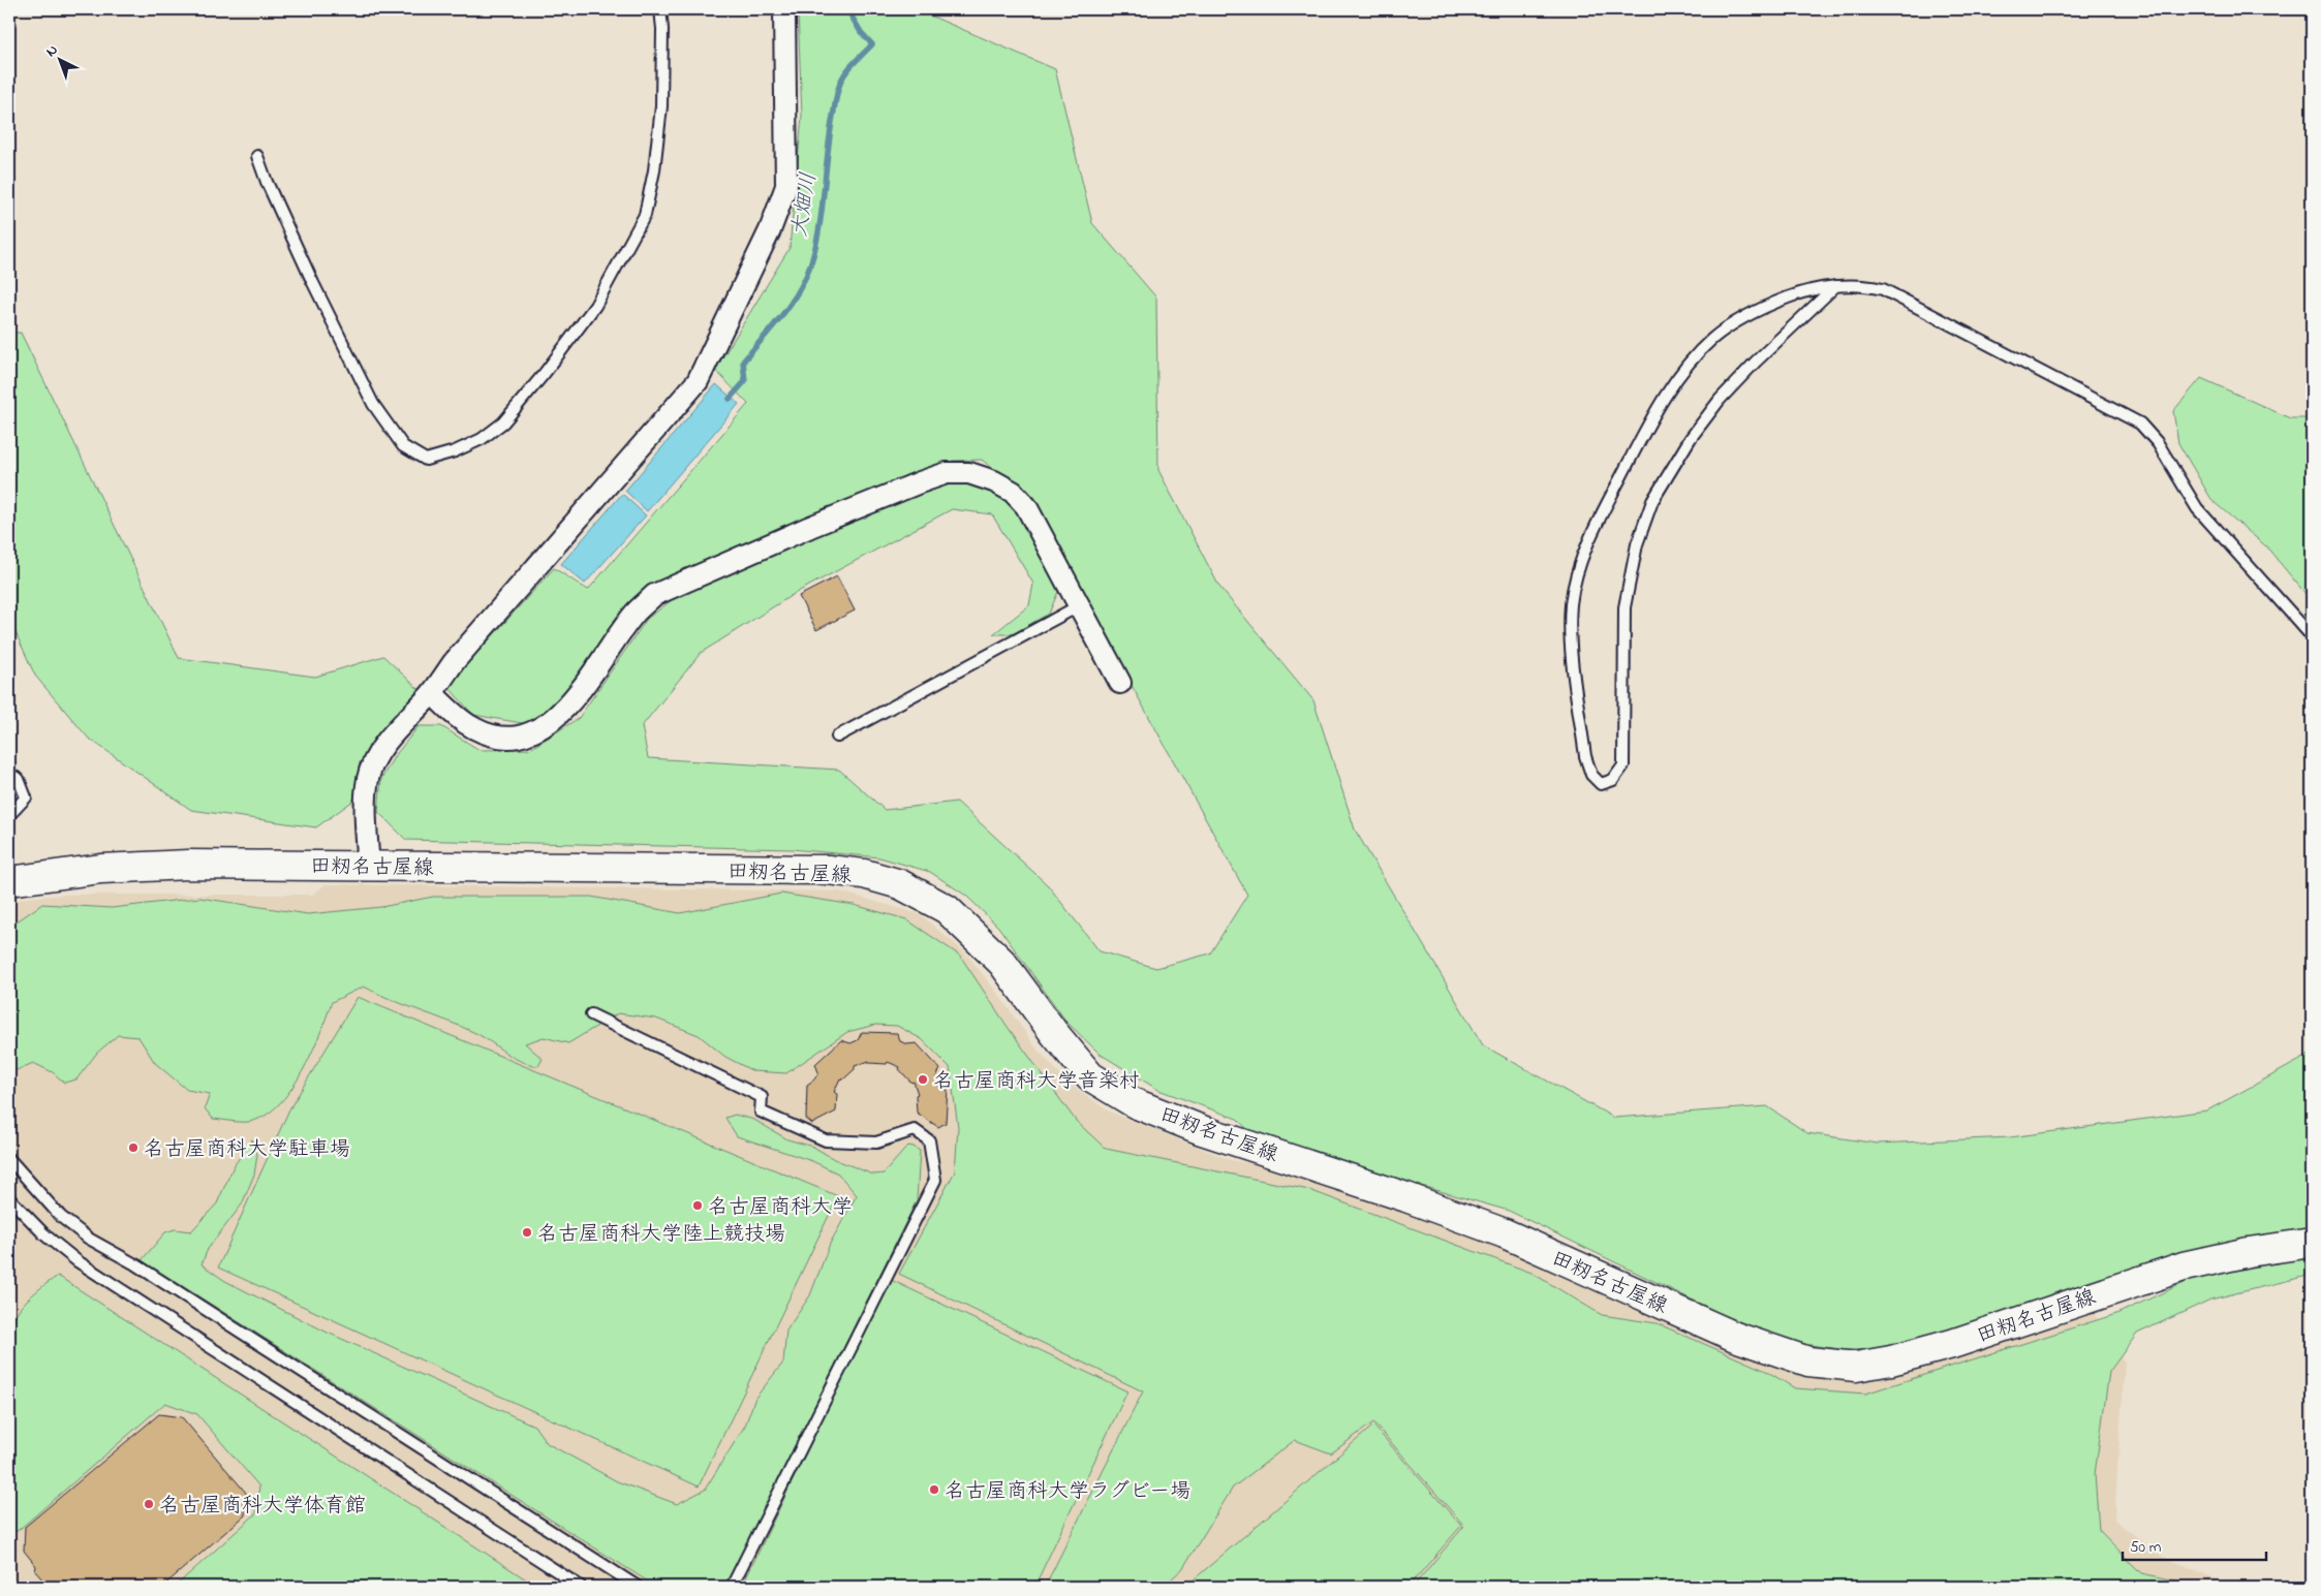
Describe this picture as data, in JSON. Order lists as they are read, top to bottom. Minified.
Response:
{"streets":{"main road":["田籾名古屋線"]},"water":["大畑川"],"places":["名古屋商科大学音楽村","名古屋商科大学駐車場","名古屋商科大学","名古屋商科大学陸上競技場","名古屋商科大学ラグビー場","名古屋商科大学体育館"],"scale_bar":"50 m","north":"top left"}
